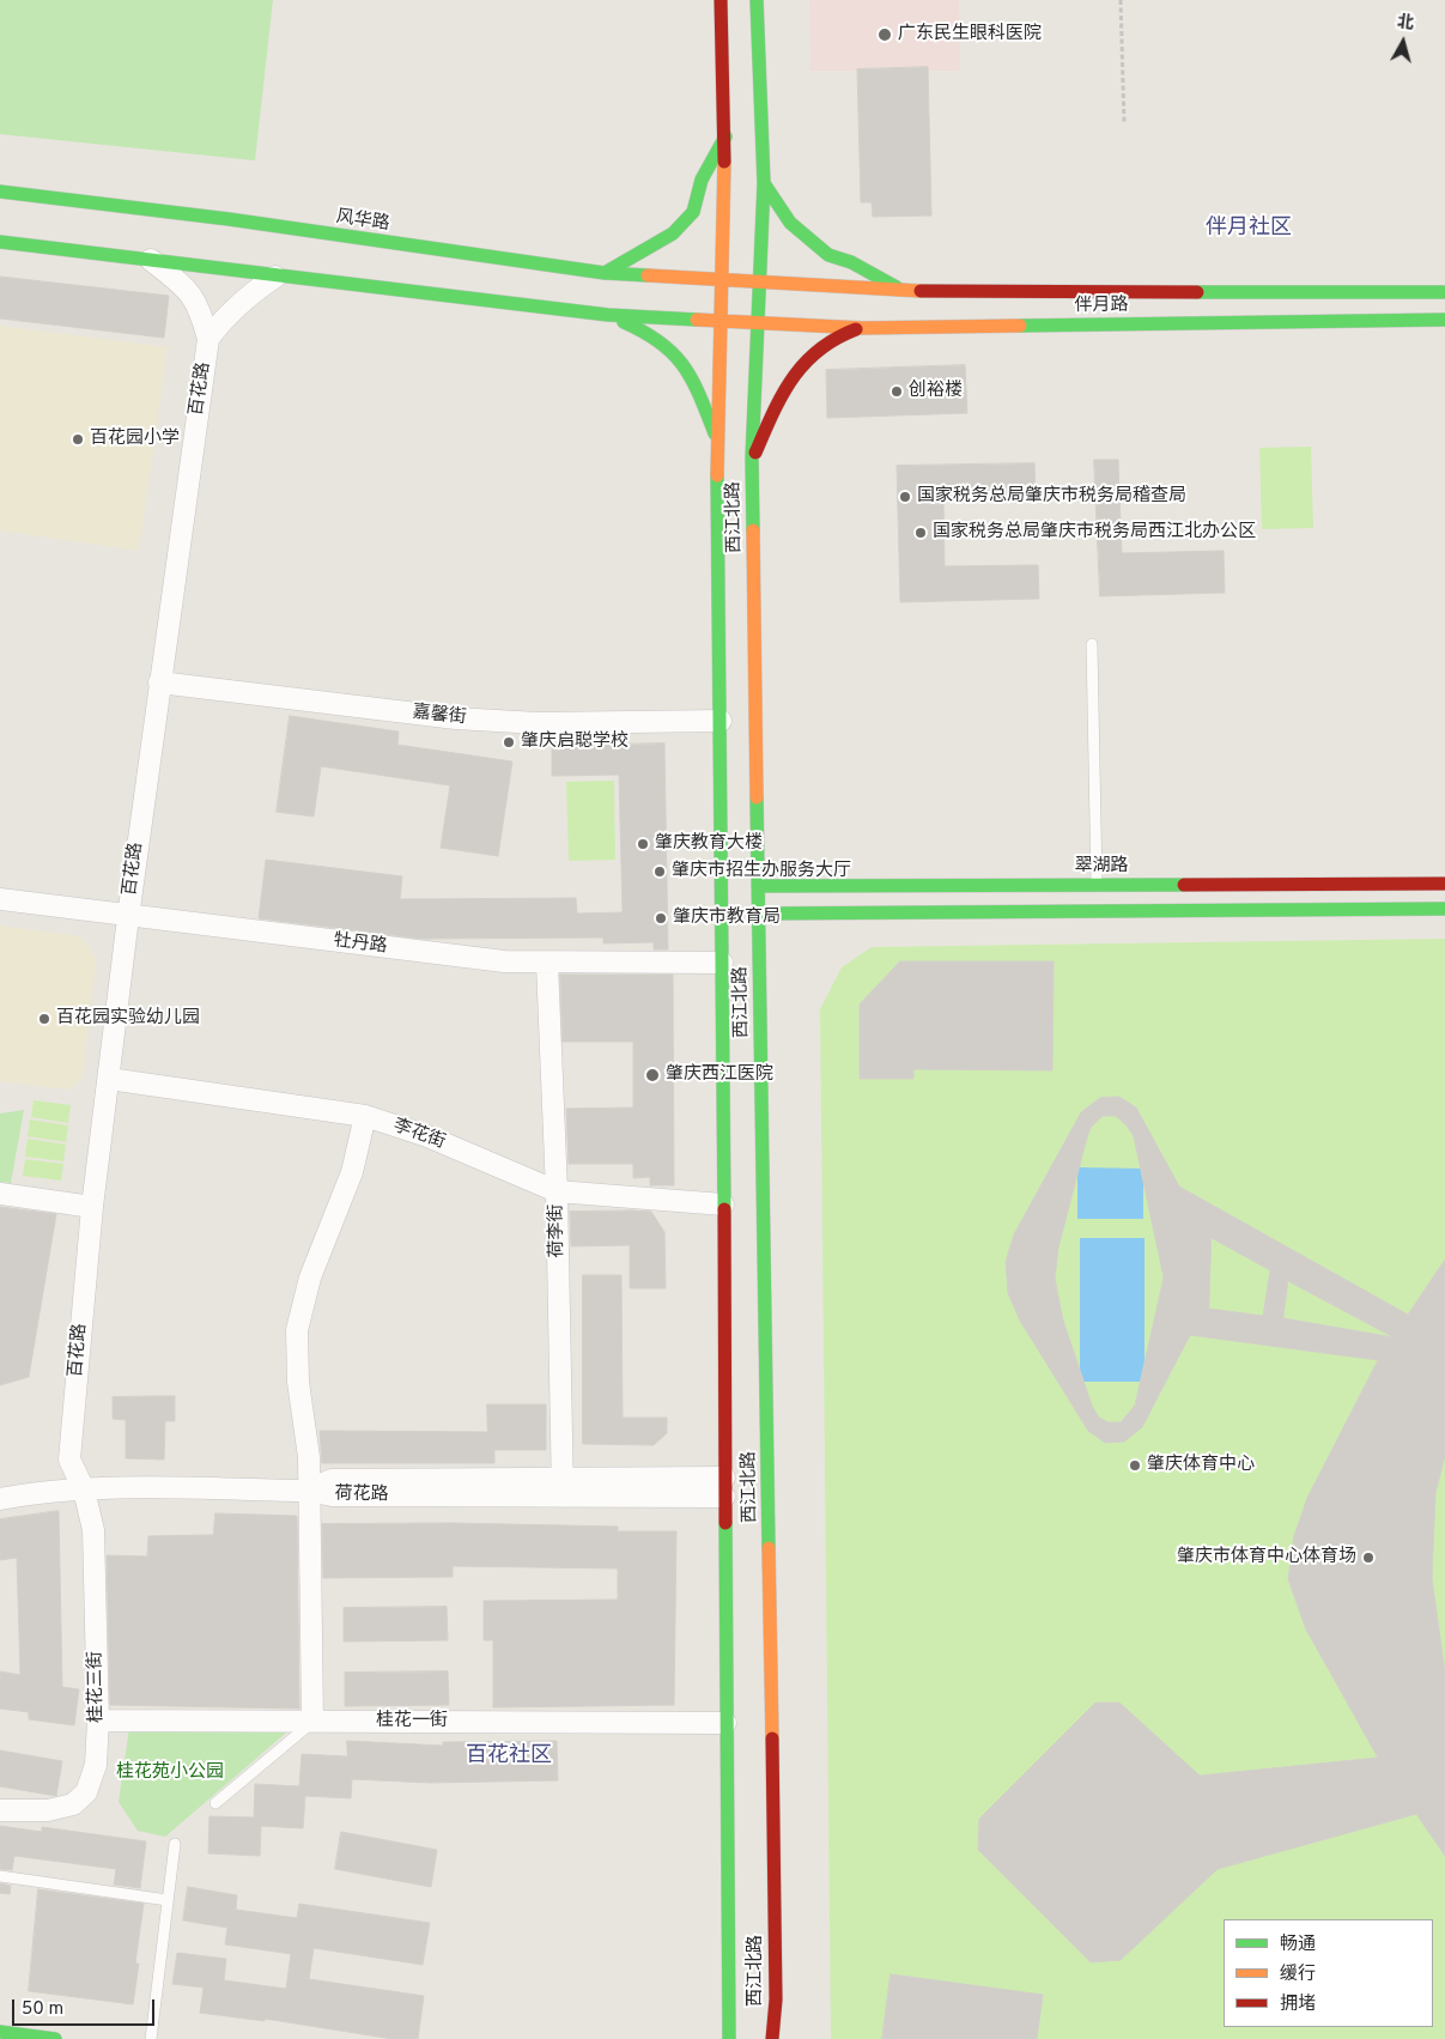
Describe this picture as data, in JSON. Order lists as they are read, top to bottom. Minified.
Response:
{"streets":{"main road":["风华路","伴月路","西江北路","翠湖路"],"street":["百花路","嘉馨街","牡丹路","李花街","荷李街","荷花路","桂花三街","桂花一街"]},"crossings":[["风华路","伴月路"],["风华路","西江北路"],["伴月路","西江北路"],["百花路","嘉馨街"],["百花路","牡丹路"],["百花路","李花街"],["百花路","荷花路"],["百花路","桂花三街"],["西江北路","嘉馨街"],["西江北路","翠湖路"],["西江北路","牡丹路"],["西江北路","李花街"],["西江北路","荷花路"],["西江北路","桂花一街"],["牡丹路","荷李街"],["李花街","荷李街"],["荷李街","荷花路"],["荷花路","桂花三街"],["桂花三街","桂花一街"]],"districts":["伴月社区","百花社区"],"parks":["桂花苑小公园"],"places":["广东民生眼科医院","创裕楼","百花园小学","国家税务总局肇庆市税务局稽查局","国家税务总局肇庆市税务局西江北办公区","肇庆启聪学校","肇庆教育大楼","肇庆市招生办服务大厅","肇庆市教育局","百花园实验幼儿园","肇庆西江医院","肇庆体育中心","肇庆市体育中心体育场"],"legend":["畅通","缓行","拥堵"],"scale_bar":"50 m","north":"top"}
